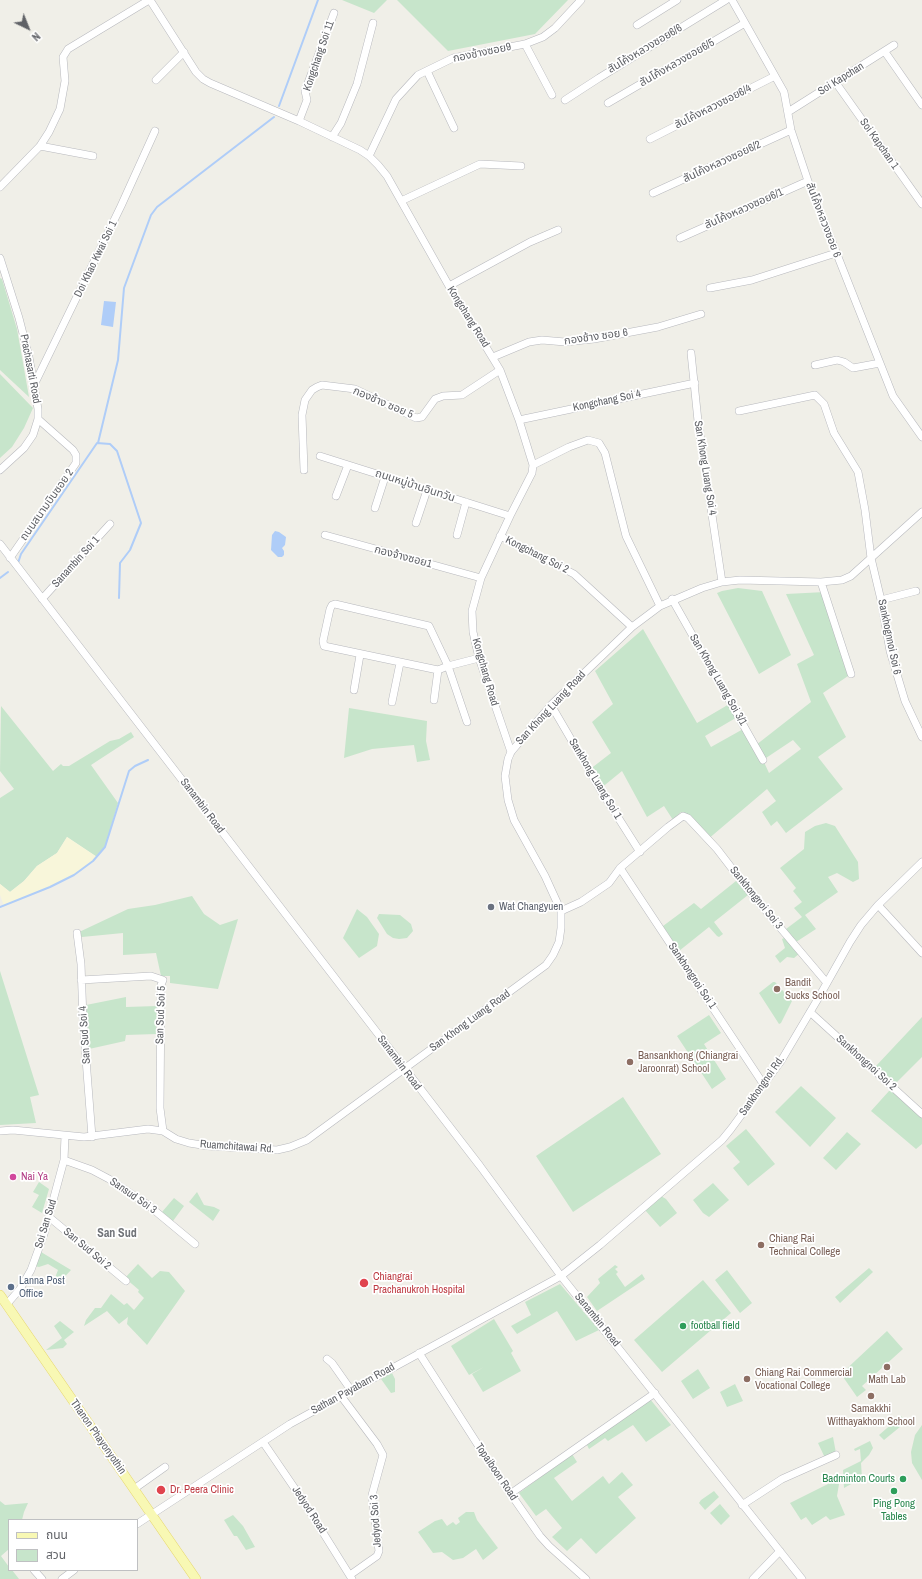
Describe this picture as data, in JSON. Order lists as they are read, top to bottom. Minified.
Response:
{"streets":{"main road":["Thanon Phayonyothin"],"street":["สันโค้งหลวงซอย6/6","กองช้างซอย9","Kongchang Soi 11","สันโค้งหลวงซอย6/5","Soi Kapchan","สันโค้งหลวงซอย6/4","Soi Kapchan 1","สันโค้งหลวงซอย6/2","สันโค้งหลวงซอย6/1","สันโค้งหลวงซอย 6","Doi Khao Kwai Soi 1","Kongchang Road","กองช้าง ซอย 6","Prachasarti Road","Kongchang Soi 4","กองช้าง ซอย 5","San Khong Luang Soi 4","ถนนหมู่บ้านอินทวัน","ถนนสนามบินซอย 2","Kongchang Soi 2","กองจ้างซอย1","Sanambin Soi 1","Sankhognnoi Soi 6","San Khong Luang Soi 3/1","San Khong Luang Road","Sankhong Luang Soi 1","Sanambin Road","Sankhongnoi Soi 3","Sankhongnoi Soi 1","San Sud Soi 5","San Sud Soi 4","Sankhongnoi Soi 2","Sankhongnoi Rd.","Ruamchitawai Rd.","Sansud Soi 3","Soi San Sud","San Sud Soi 2","Sathan Payabarn Road","Topaiboon Road","Jedyod Road","Jedyod Soi 3"]},"crossings":[["กองช้างซอย9","Kongchang Road"],["Kongchang Soi 11","Kongchang Road"],["สันโค้งหลวงซอย6/5","สันโค้งหลวงซอย 6"],["Soi Kapchan","Soi Kapchan 1"],["Soi Kapchan","สันโค้งหลวงซอย 6"],["สันโค้งหลวงซอย6/4","สันโค้งหลวงซอย 6"],["สันโค้งหลวงซอย6/2","สันโค้งหลวงซอย 6"],["สันโค้งหลวงซอย6/1","สันโค้งหลวงซอย 6"],["Doi Khao Kwai Soi 1","Prachasarti Road"],["Kongchang Road","กองช้าง ซอย 6"],["Kongchang Road","Kongchang Soi 4"],["Kongchang Road","กองช้าง ซอย 5"],["Kongchang Road","ถนนหมู่บ้านอินทวัน"],["Kongchang Road","Kongchang Soi 2"],["Kongchang Road","กองจ้างซอย1"],["Kongchang Road","San Khong Luang Road"],["Prachasarti Road","ถนนสนามบินซอย 2"],["Kongchang Soi 4","San Khong Luang Soi 4"],["San Khong Luang Soi 4","San Khong Luang Road"],["ถนนสนามบินซอย 2","Sanambin Road"],["Kongchang Soi 2","San Khong Luang Road"],["Sanambin Soi 1","Sanambin Road"],["Sankhognnoi Soi 6","San Khong Luang Road"],["San Khong Luang Soi 3/1","San Khong Luang Road"],["San Khong Luang Road","Sankhong Luang Soi 1"],["San Khong Luang Road","Sanambin Road"],["San Khong Luang Road","Ruamchitawai Rd."],["Sankhong Luang Soi 1","Sankhongnoi Soi 3"],["Sanambin Road","Sankhongnoi Rd."],["Sanambin Road","Ruamchitawai Rd."],["Sanambin Road","Sathan Payabarn Road"],["Sankhongnoi Soi 3","Sankhongnoi Rd."],["Sankhongnoi Soi 1","Sankhongnoi Rd."],["San Sud Soi 5","San Sud Soi 4"],["San Sud Soi 5","Ruamchitawai Rd."],["San Sud Soi 4","Ruamchitawai Rd."],["Sankhongnoi Soi 2","Sankhongnoi Rd."],["Sankhongnoi Rd.","Sathan Payabarn Road"],["Ruamchitawai Rd.","Soi San Sud"],["Sansud Soi 3","Soi San Sud"],["Soi San Sud","San Sud Soi 2"],["Soi San Sud","Thanon Phayonyothin"],["Sathan Payabarn Road","Thanon Phayonyothin"],["Sathan Payabarn Road","Topaiboon Road"],["Sathan Payabarn Road","Jedyod Road"],["Sathan Payabarn Road","Jedyod Soi 3"],["Jedyod Road","Jedyod Soi 3"]],"districts":["San Sud"],"places":["Wat Changyuen","Bandit Sucks School","Bansankhong (Chiangrai Jaroonrat) School","Nai Ya","Chiang Rai Technical College","Chiangrai Prachanukroh Hospital","Lanna Post Office","football field","Math Lab","Chiang Rai Commercial Vocational College","Samakkhi Witthayakhom School","Badminton Courts","Dr. Peera Clinic","Ping Pong Tables"],"legend":["ถนน","สวน"],"north":"bottom right"}
